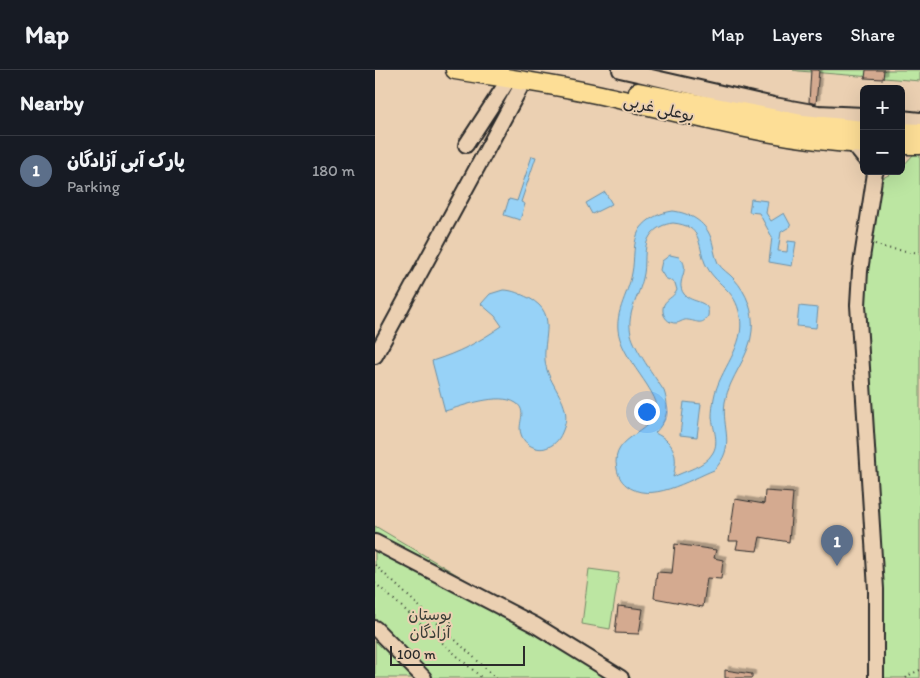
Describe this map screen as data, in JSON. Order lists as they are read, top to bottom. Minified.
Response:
{"streets":{"main road":["بوعلی غربی"]},"parks":["بوستان آزادگان"],"scale_bar":"100 m","page":{"header":"Map","nav":["Map","Layers","Share"],"heading":"Nearby","map_buttons":["+","−"],"list":[{"mark":"1","name":"پارک آبی آزادگان","note":"Parking","value":"180 m"}],"pins":"1","scale":"100 m"}}
